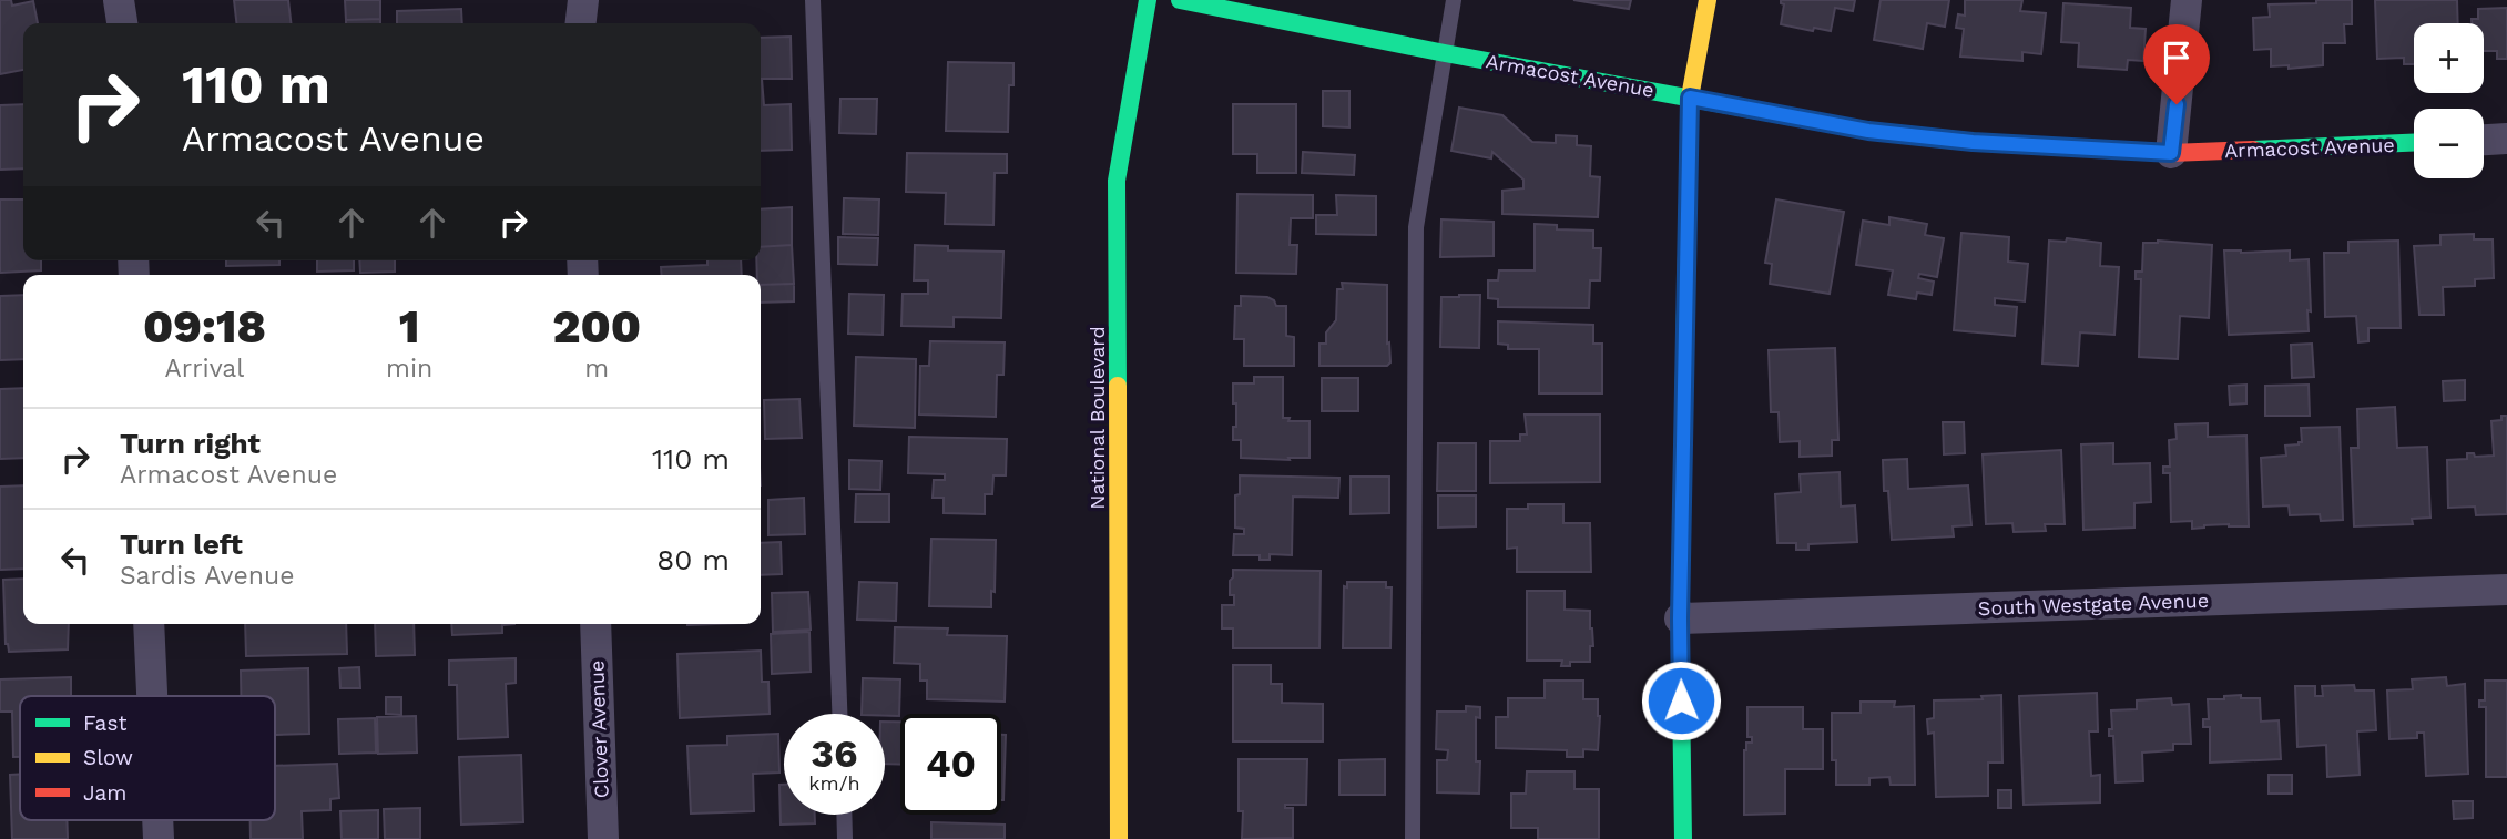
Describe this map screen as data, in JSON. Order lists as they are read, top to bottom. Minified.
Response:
{"streets":{"street":["Armacost Avenue","National Boulevard","South Westgate Avenue","Clover Avenue"]},"legend":["Fast","Slow","Jam"],"page":{"map_buttons":["+","−"],"turn":["110 m","Armacost Avenue"],"eta":["09:18","Arrival","1","min","200","m"],"list":[{"name":"Turn right","note":"Armacost Avenue","value":"110 m"},{"name":"Turn left","note":"Sardis Avenue","value":"80 m"}],"speed":"36 km/h","limit":"40"}}
